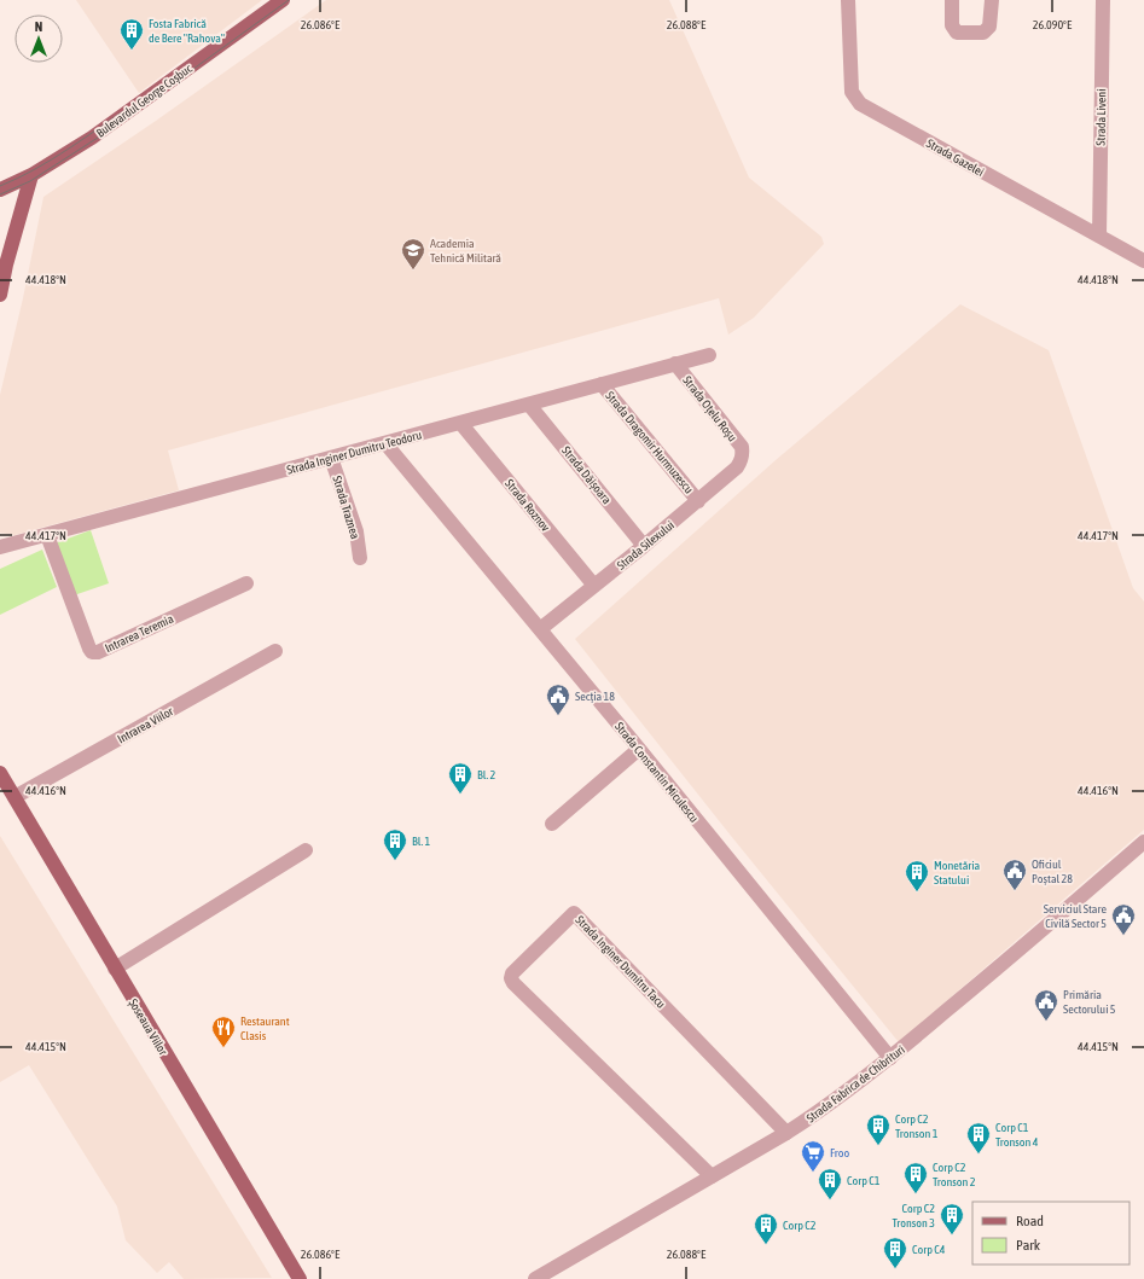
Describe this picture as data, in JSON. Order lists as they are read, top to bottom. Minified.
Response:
{"streets":{"main road":["Bulevardul George Coșbuc","Șoseaua Viilor"],"street":["Strada Liveni","Strada Gazelei","Strada Oțelu Roșu","Strada Dragomir Hurmuzescu","Strada Inginer Dumitru Teodoru","Strada Dăișoara","Strada Roznov","Strada Traznea","Strada Silexului","Intrarea Teremia","Intrarea Viilor","Strada Constantin Miculescu","Strada Inginer Dumitru Tacu","Strada Fabrica de Chibrituri"]},"crossings":[["Strada Liveni","Strada Gazelei"],["Strada Oțelu Roșu","Strada Inginer Dumitru Teodoru"],["Strada Oțelu Roșu","Strada Silexului"],["Strada Dragomir Hurmuzescu","Strada Inginer Dumitru Teodoru"],["Strada Dragomir Hurmuzescu","Strada Silexului"],["Strada Inginer Dumitru Teodoru","Strada Dăișoara"],["Strada Inginer Dumitru Teodoru","Strada Roznov"],["Strada Inginer Dumitru Teodoru","Strada Traznea"],["Strada Inginer Dumitru Teodoru","Intrarea Teremia"],["Strada Inginer Dumitru Teodoru","Strada Constantin Miculescu"],["Strada Dăișoara","Strada Silexului"],["Strada Roznov","Strada Silexului"],["Strada Silexului","Strada Constantin Miculescu"],["Intrarea Viilor","Șoseaua Viilor"],["Strada Constantin Miculescu","Strada Fabrica de Chibrituri"],["Strada Inginer Dumitru Tacu","Strada Fabrica de Chibrituri"]],"places":{"building":["Fosta Fabrică de Bere \"Rahova\"","Bl. 2","Bl. 1","Monetăria Statului","Corp C2 Tronson 1","Corp C1 Tronson 4","Corp C2 Tronson 2","Corp C1","Corp C2 Tronson 3","Corp C2","Corp C4"],"school or university":["Academia Tehnică Militară"],"public building":["Secția 18","Oficiul Poștal 28","Serviciul Stare Civilă Sector 5","Primăria Sectorului 5"],"restaurant":["Restaurant Clasis"],"supermarket":["Froo"]},"legend":["Road","Park"],"north":"top","coordinates":["26.086°E","26.088°E","26.090°E","44.418°N","44.417°N","44.416°N","44.415°N"]}
